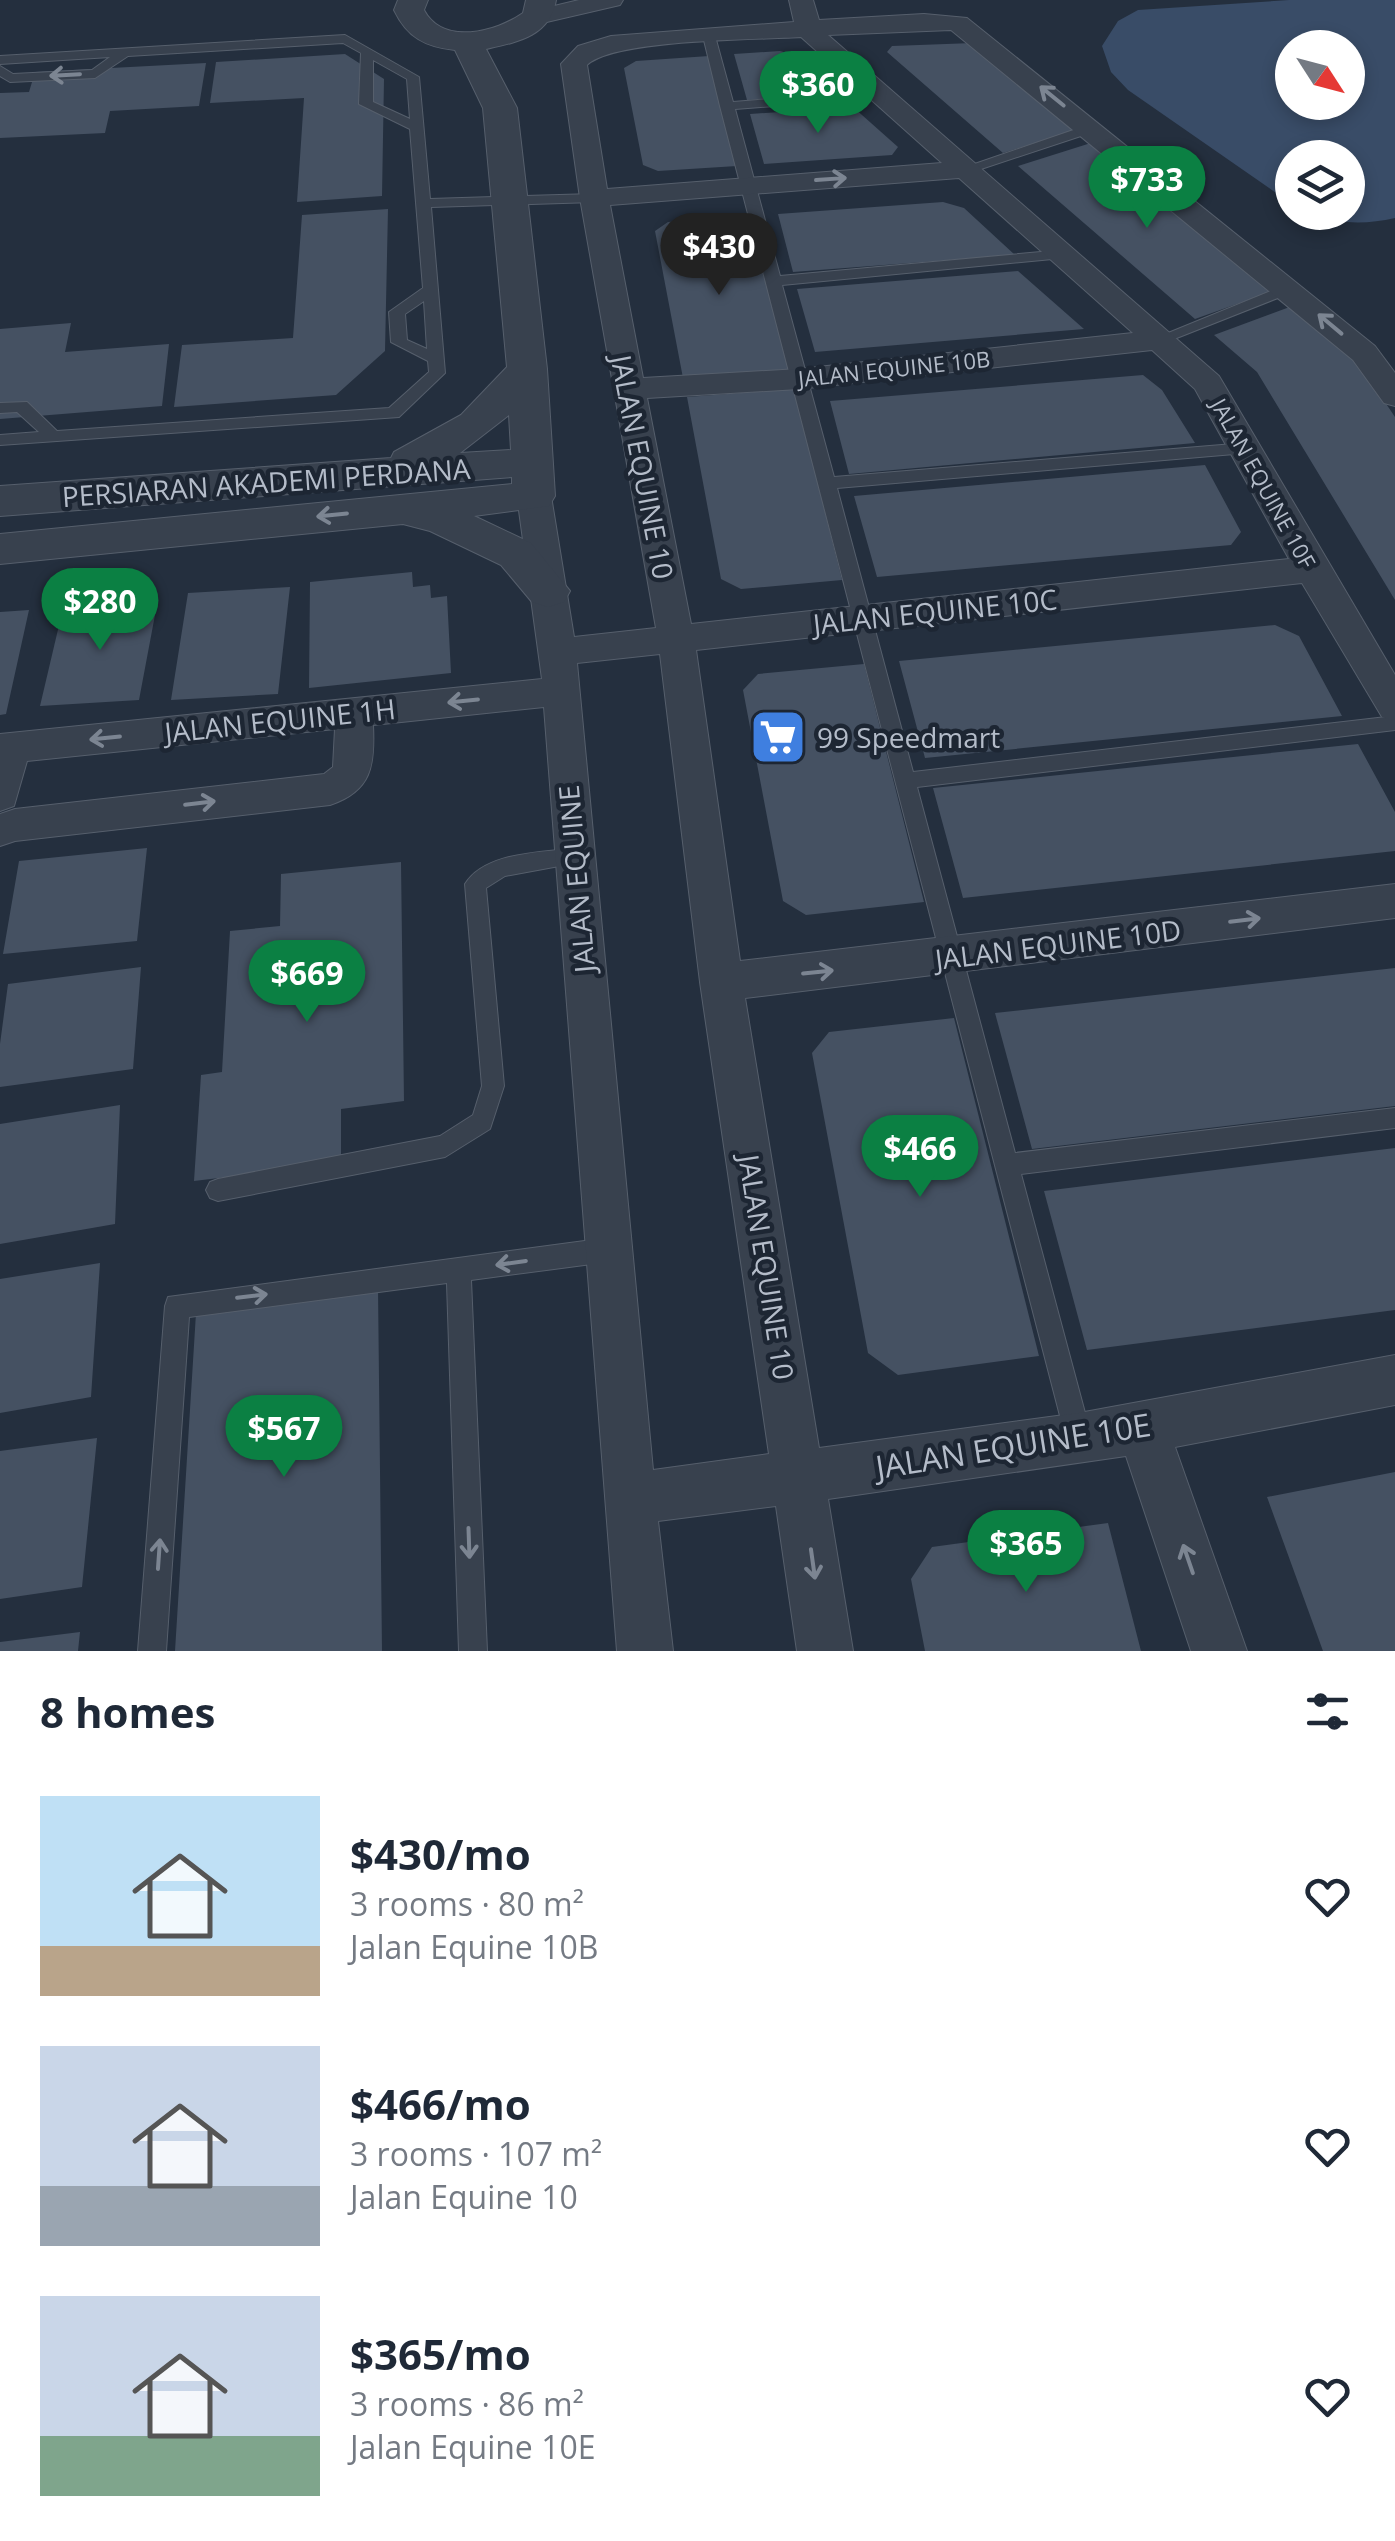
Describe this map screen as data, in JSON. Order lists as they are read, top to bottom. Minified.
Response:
{"streets":{"street":["JALAN EQUINE 10B","JALAN EQUINE 10","PERSIARAN AKADEMI PERDANA","JALAN EQUINE 10F","JALAN EQUINE 10C","JALAN EQUINE 1H","JALAN EQUINE","JALAN EQUINE 10D","JALAN EQUINE 10E"]},"crossings":[["JALAN EQUINE 10B","JALAN EQUINE 10"],["JALAN EQUINE 10B","JALAN EQUINE 10F"],["JALAN EQUINE 10","JALAN EQUINE 10F"],["JALAN EQUINE 10","JALAN EQUINE 10C"],["JALAN EQUINE 10","JALAN EQUINE 10D"],["JALAN EQUINE 10","JALAN EQUINE 10E"],["PERSIARAN AKADEMI PERDANA","JALAN EQUINE"],["JALAN EQUINE 10F","JALAN EQUINE 10C"],["JALAN EQUINE 10C","JALAN EQUINE 1H"],["JALAN EQUINE 10C","JALAN EQUINE"],["JALAN EQUINE 1H","JALAN EQUINE"],["JALAN EQUINE","JALAN EQUINE 10E"]],"one_way":["JALAN EQUINE 1H","JALAN EQUINE 10D"],"places":{"supermarket":["99 Speedmart"]},"north":"bottom right","page":{"price":["$360","$733","$430","$280","$669","$466","$567","$365"],"heading":"8 homes","list":[{"name":"$430/mo","note":"3 rooms · 80 m² · Jalan Equine 10B"},{"name":"$466/mo","note":"3 rooms · 107 m² · Jalan Equine 10"},{"name":"$365/mo","note":"3 rooms · 86 m² · Jalan Equine 10E"}]}}
